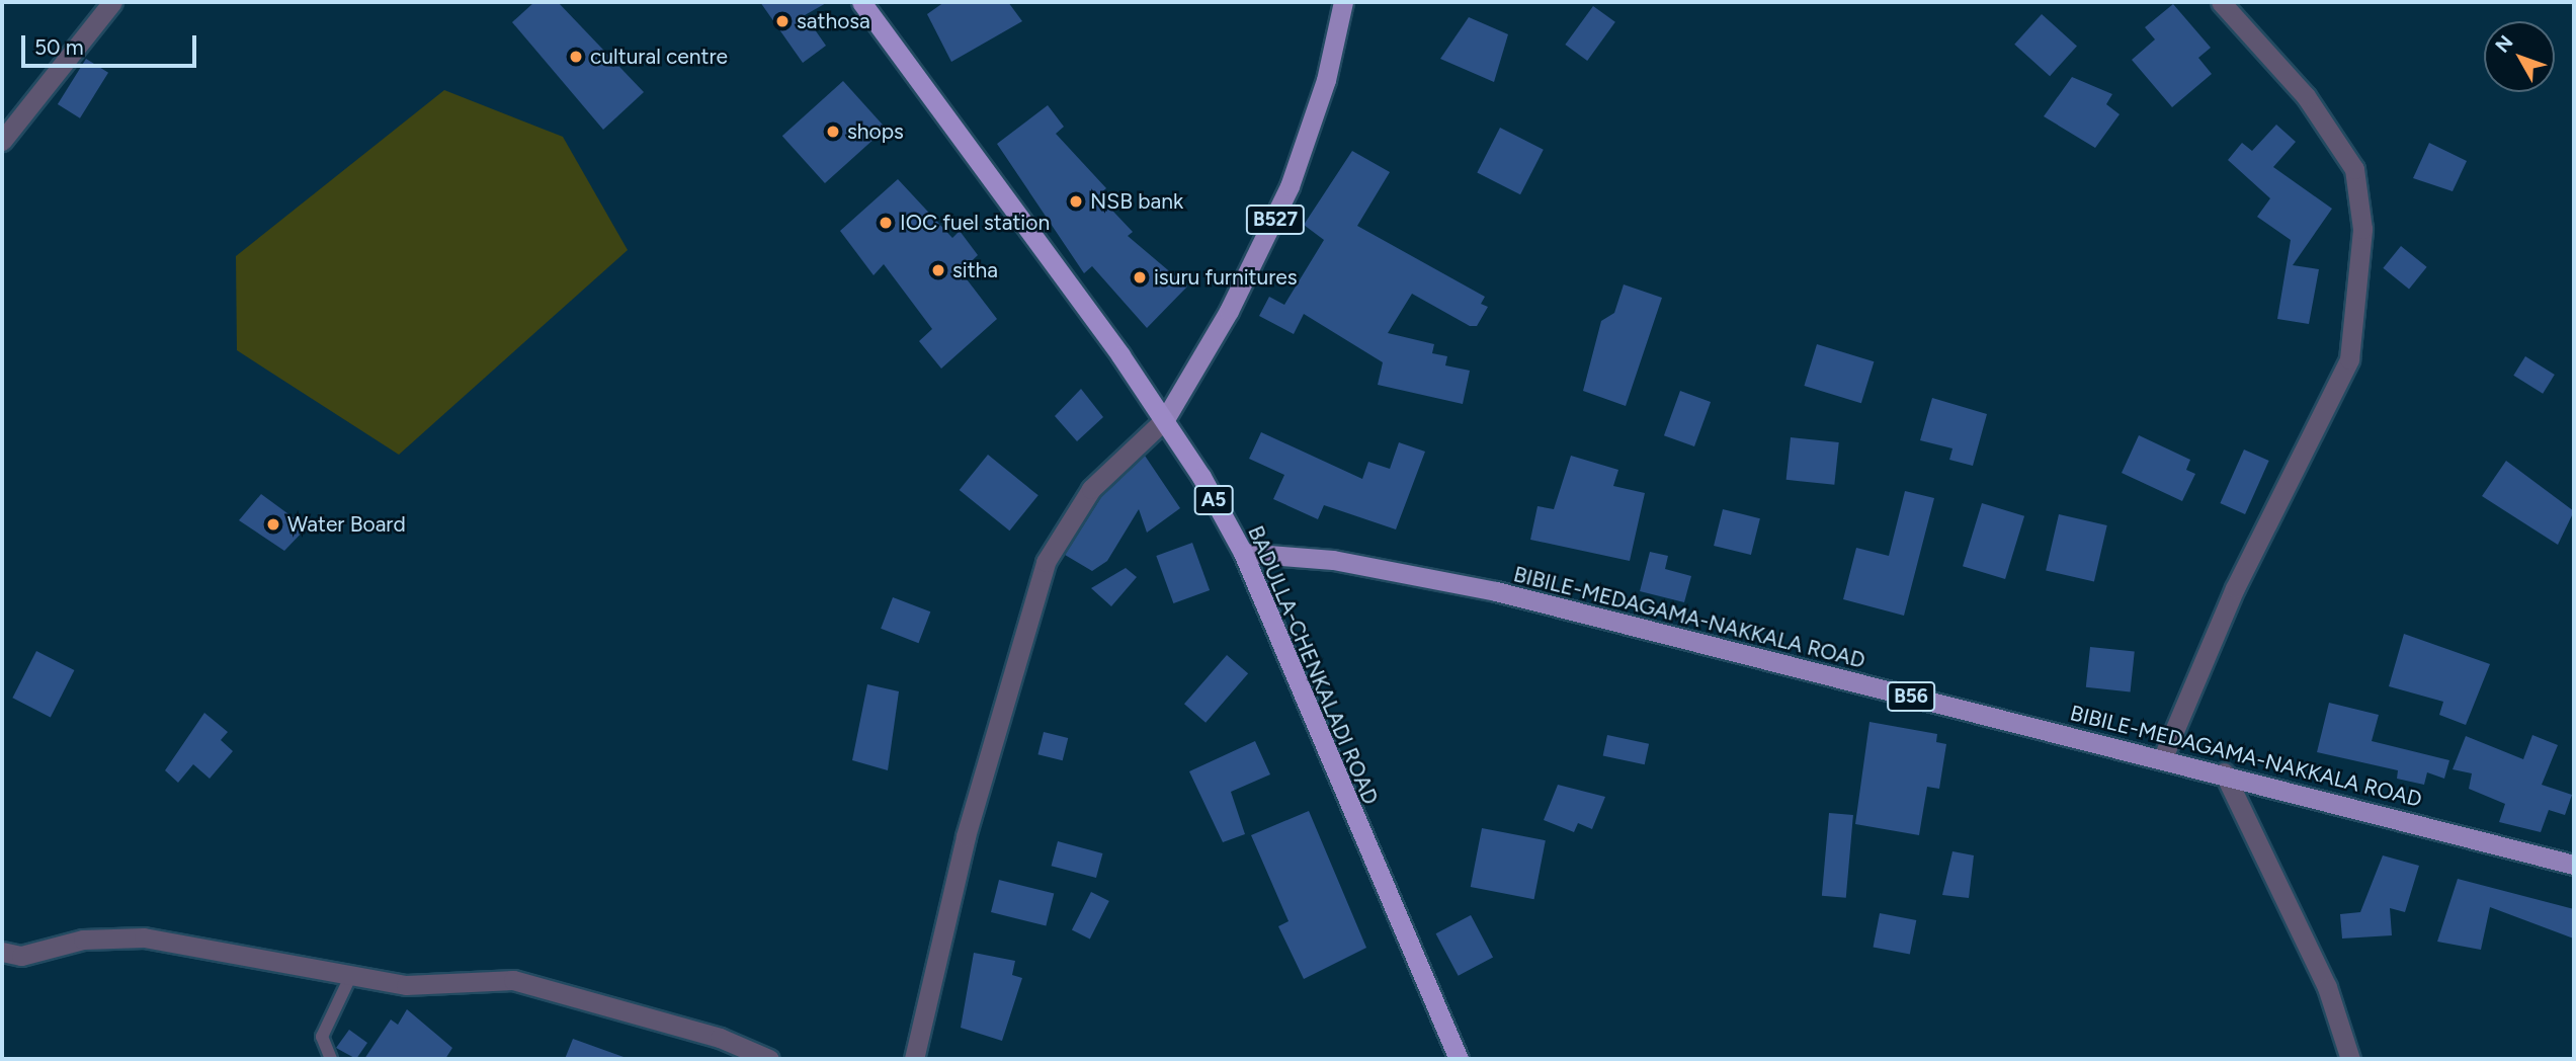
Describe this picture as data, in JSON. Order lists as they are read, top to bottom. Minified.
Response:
{"streets":{"highway":["A5","BADULLA-CHENKALADI ROAD"],"main road":["B527","BIBILE-MEDAGAMA-NAKKALA ROAD","B56"]},"crossings":[["B527","BADULLA-CHENKALADI ROAD"],["BIBILE-MEDAGAMA-NAKKALA ROAD","BADULLA-CHENKALADI ROAD"]],"places":["sathosa","cultural centre","shops","NSB bank","IOC fuel station","sitha","isuru furnitures","Water Board"],"scale_bar":"50 m","north":"top left"}
